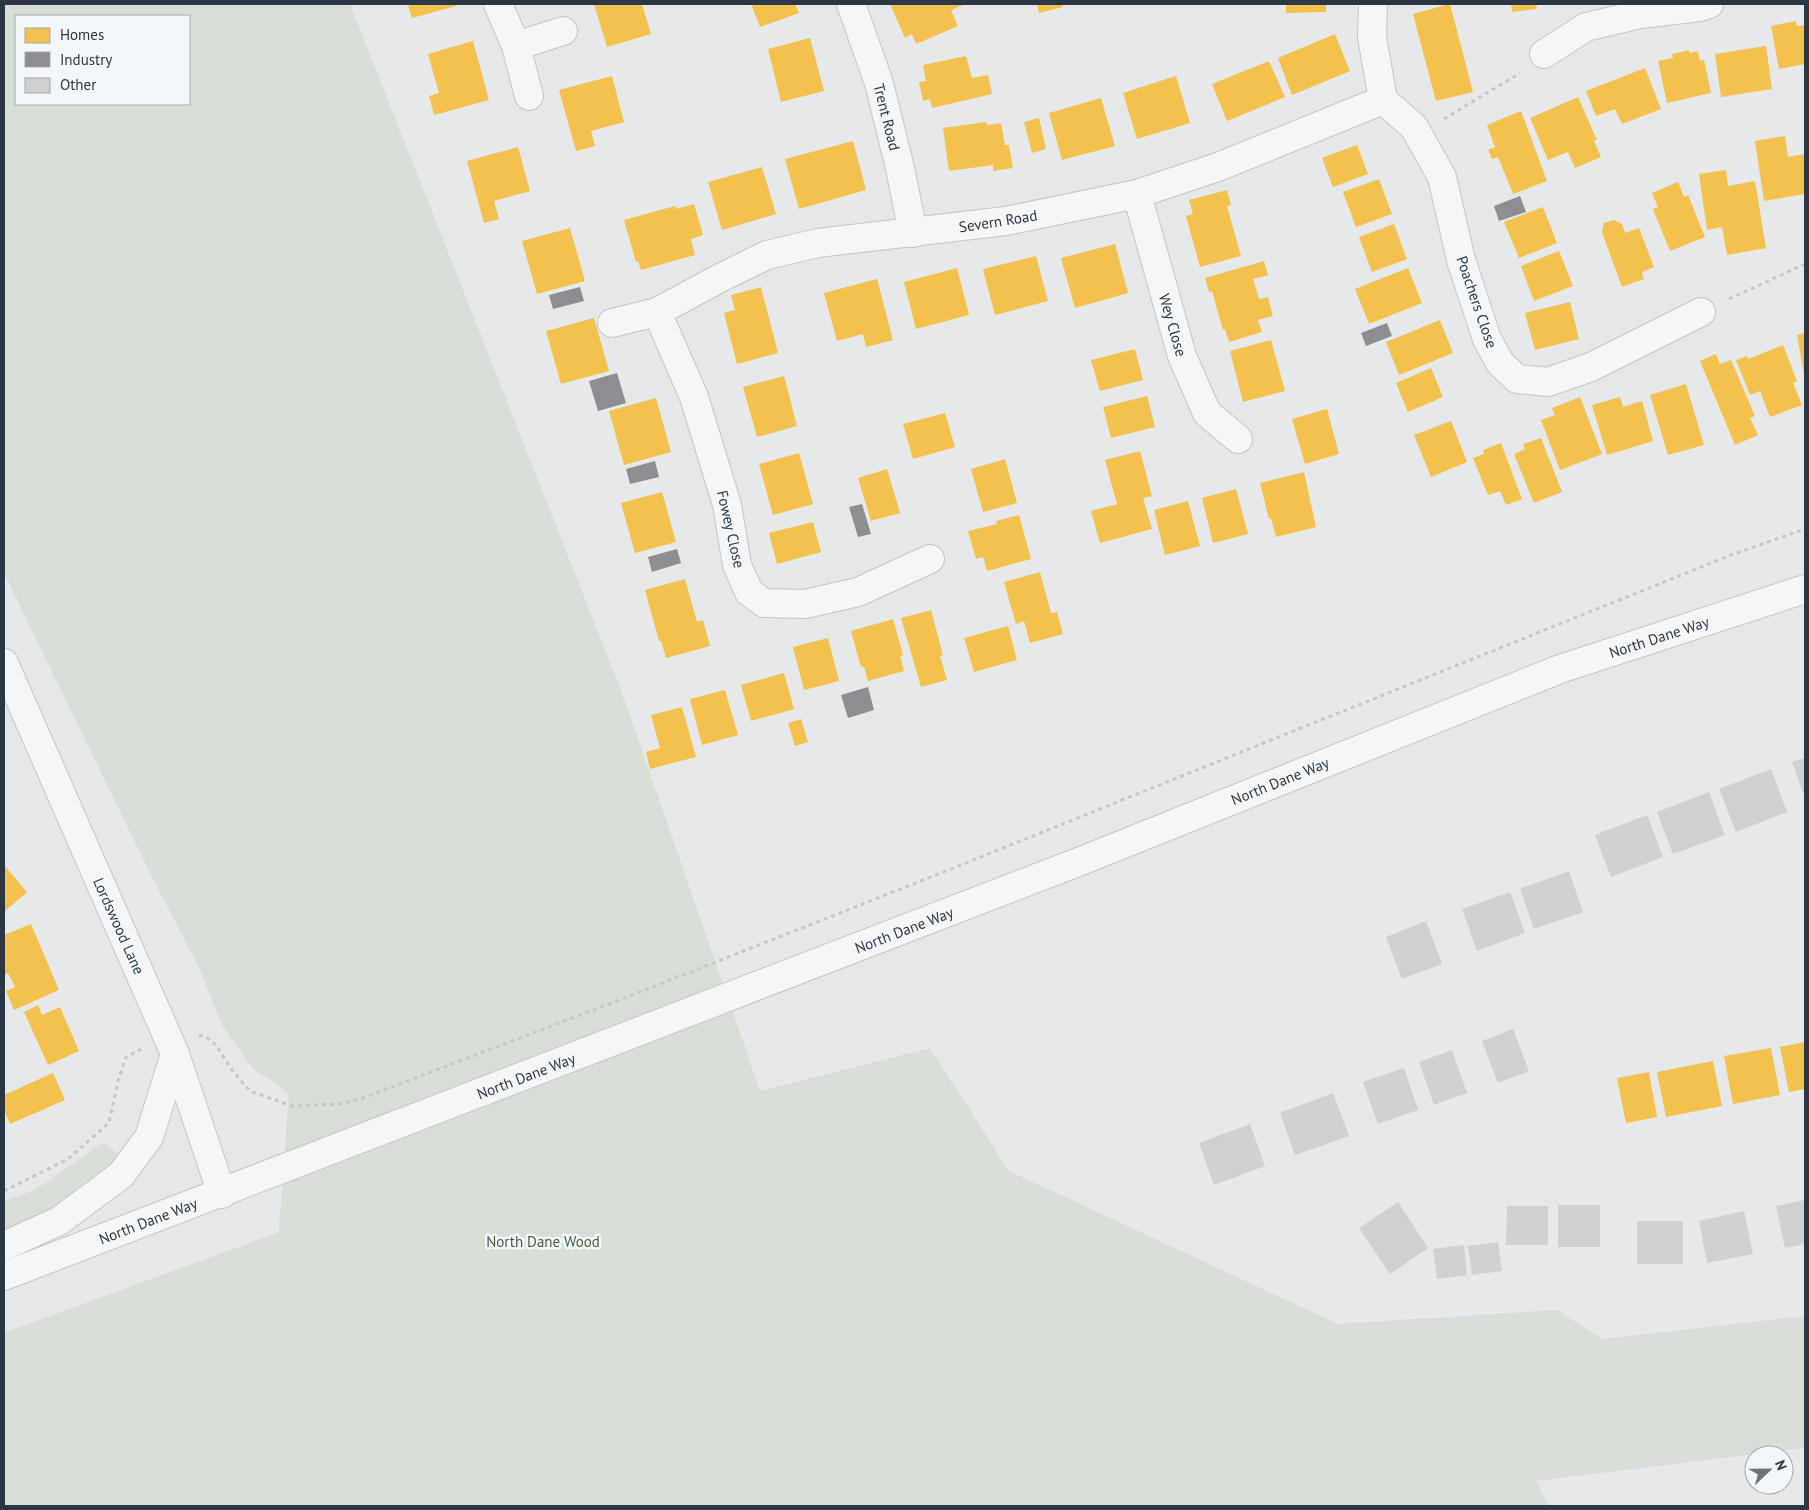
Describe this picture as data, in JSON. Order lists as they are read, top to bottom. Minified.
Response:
{"streets":{"street":["Trent Road","Severn Road","Poachers Close","Wey Close","Fowey Close","North Dane Way","Lordswood Lane"]},"crossings":[["Trent Road","Severn Road"],["Severn Road","Poachers Close"],["Severn Road","Wey Close"],["Severn Road","Fowey Close"],["North Dane Way","Lordswood Lane"]],"parks":["North Dane Wood"],"legend":["Homes","Industry","Other"],"north":"right"}
